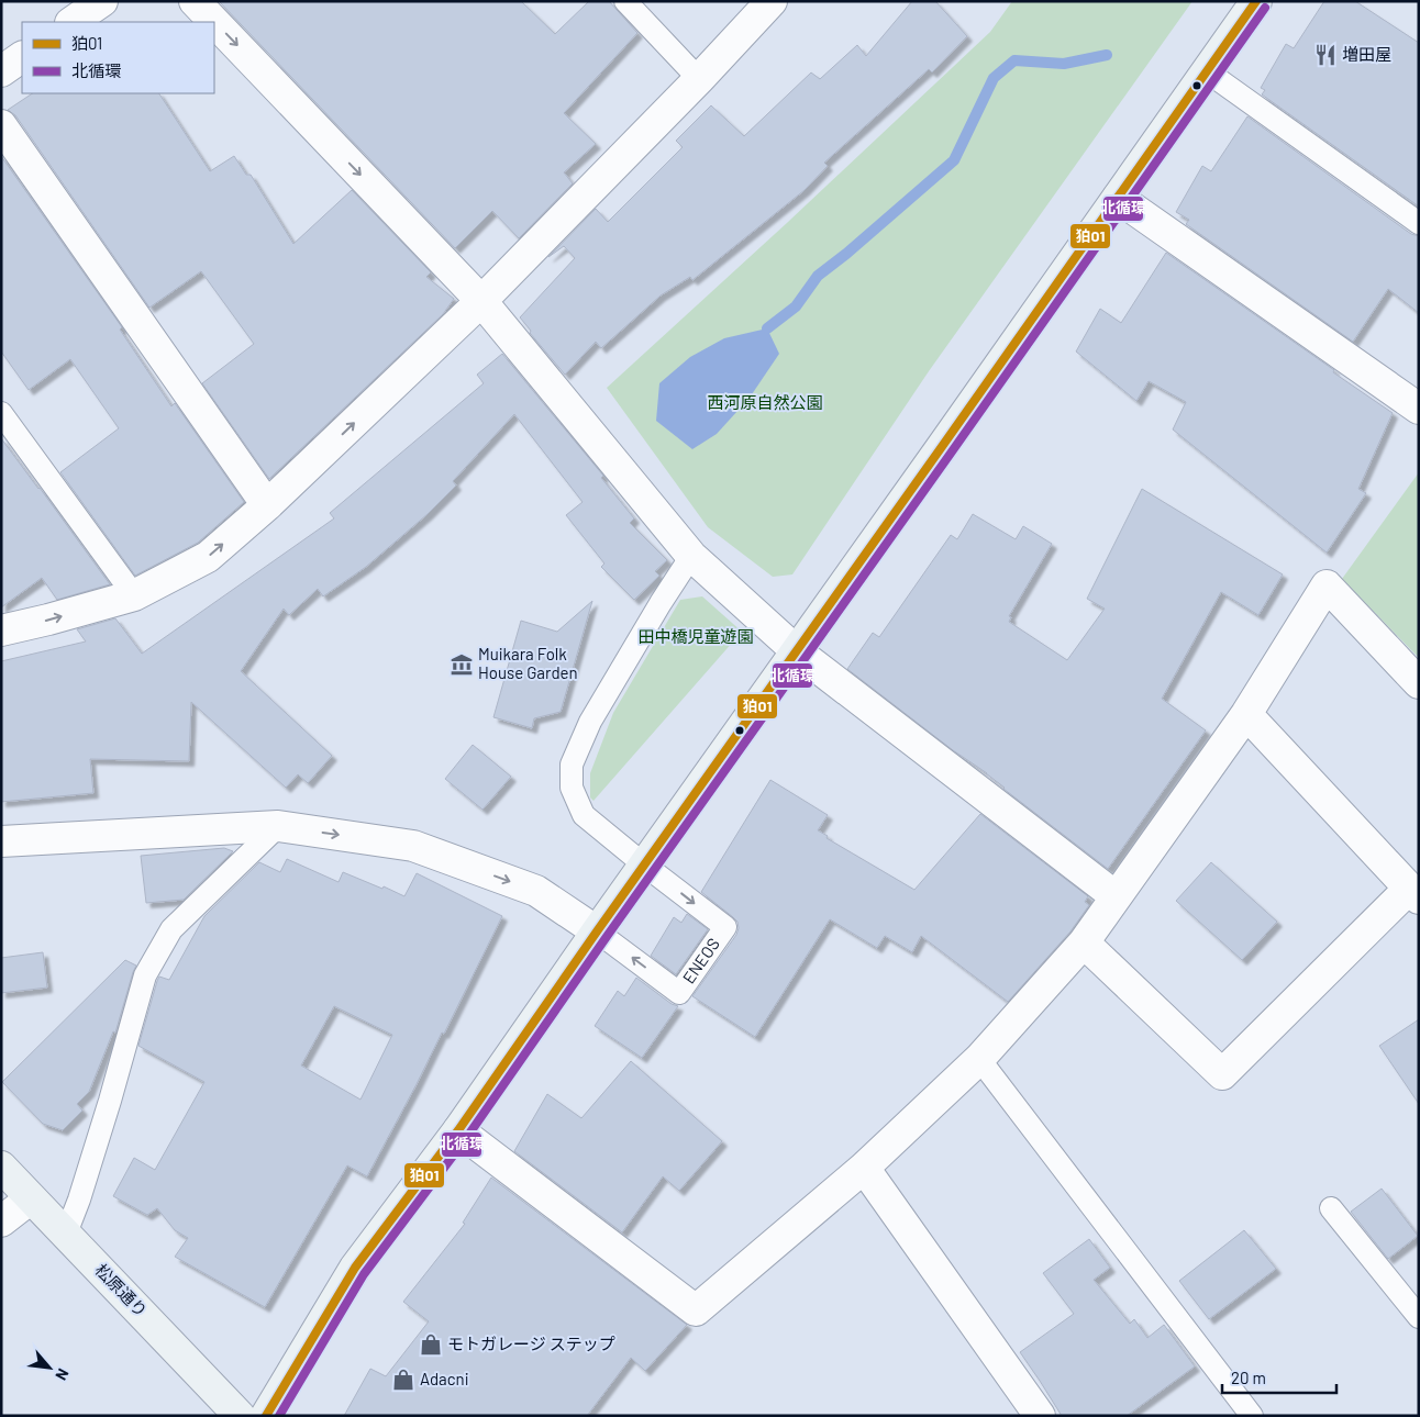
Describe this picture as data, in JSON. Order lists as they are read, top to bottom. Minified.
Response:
{"streets":{"main road":["松原通り"],"lane":["ENEOS"]},"parks":["西河原自然公園","田中橋児童遊園"],"places":{"restaurant":["増田屋"],"museum":["Muikara Folk House Garden"],"shop":["モトガレージ ステップ","Adacni"]},"lines":["transit line 狛01","transit line 北循環"],"legend":["狛01","北循環"],"scale_bar":"20 m","north":"bottom right"}
